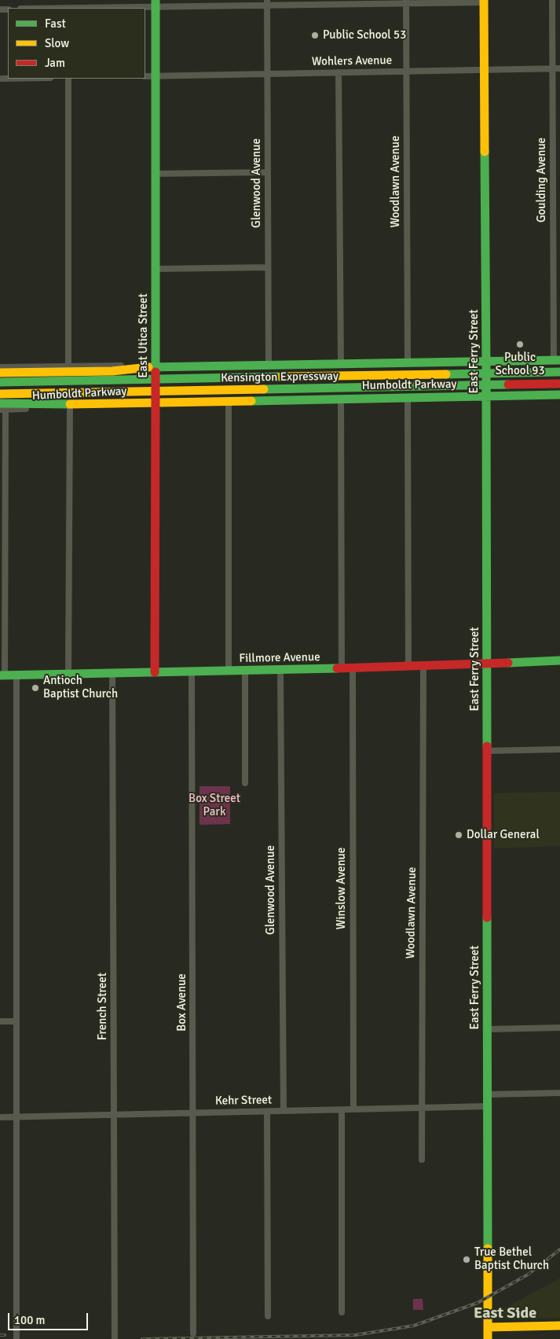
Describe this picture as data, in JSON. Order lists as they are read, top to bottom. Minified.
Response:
{"streets":{"main road":["East Utica Street","East Ferry Street","Kensington Expressway","Humboldt Parkway","Fillmore Avenue"],"street":["Wohlers Avenue","Goulding Avenue","Woodlawn Avenue","Glenwood Avenue","Winslow Avenue","Box Avenue","French Street","Kehr Street"]},"crossings":[["Wohlers Avenue","Goulding Avenue"],["Wohlers Avenue","Woodlawn Avenue"],["Wohlers Avenue","Glenwood Avenue"],["Wohlers Avenue","East Utica Street"],["Wohlers Avenue","East Ferry Street"],["Goulding Avenue","Humboldt Parkway"],["Woodlawn Avenue","Humboldt Parkway"],["Woodlawn Avenue","Fillmore Avenue"],["Woodlawn Avenue","Kehr Street"],["Glenwood Avenue","Humboldt Parkway"],["Glenwood Avenue","Fillmore Avenue"],["Glenwood Avenue","Kehr Street"],["East Utica Street","Humboldt Parkway"],["East Utica Street","Fillmore Avenue"],["East Ferry Street","Humboldt Parkway"],["East Ferry Street","Fillmore Avenue"],["East Ferry Street","Kehr Street"],["Fillmore Avenue","Winslow Avenue"],["Fillmore Avenue","Box Avenue"],["Fillmore Avenue","French Street"],["Winslow Avenue","Kehr Street"],["Box Avenue","Kehr Street"],["French Street","Kehr Street"]],"districts":["East Side"],"parks":["Box Street Park"],"places":["Public School 53","Public School 93","Antioch Baptist Church","Dollar General","True Bethel Baptist Church"],"legend":["Fast","Slow","Jam"],"scale_bar":"100 m"}
